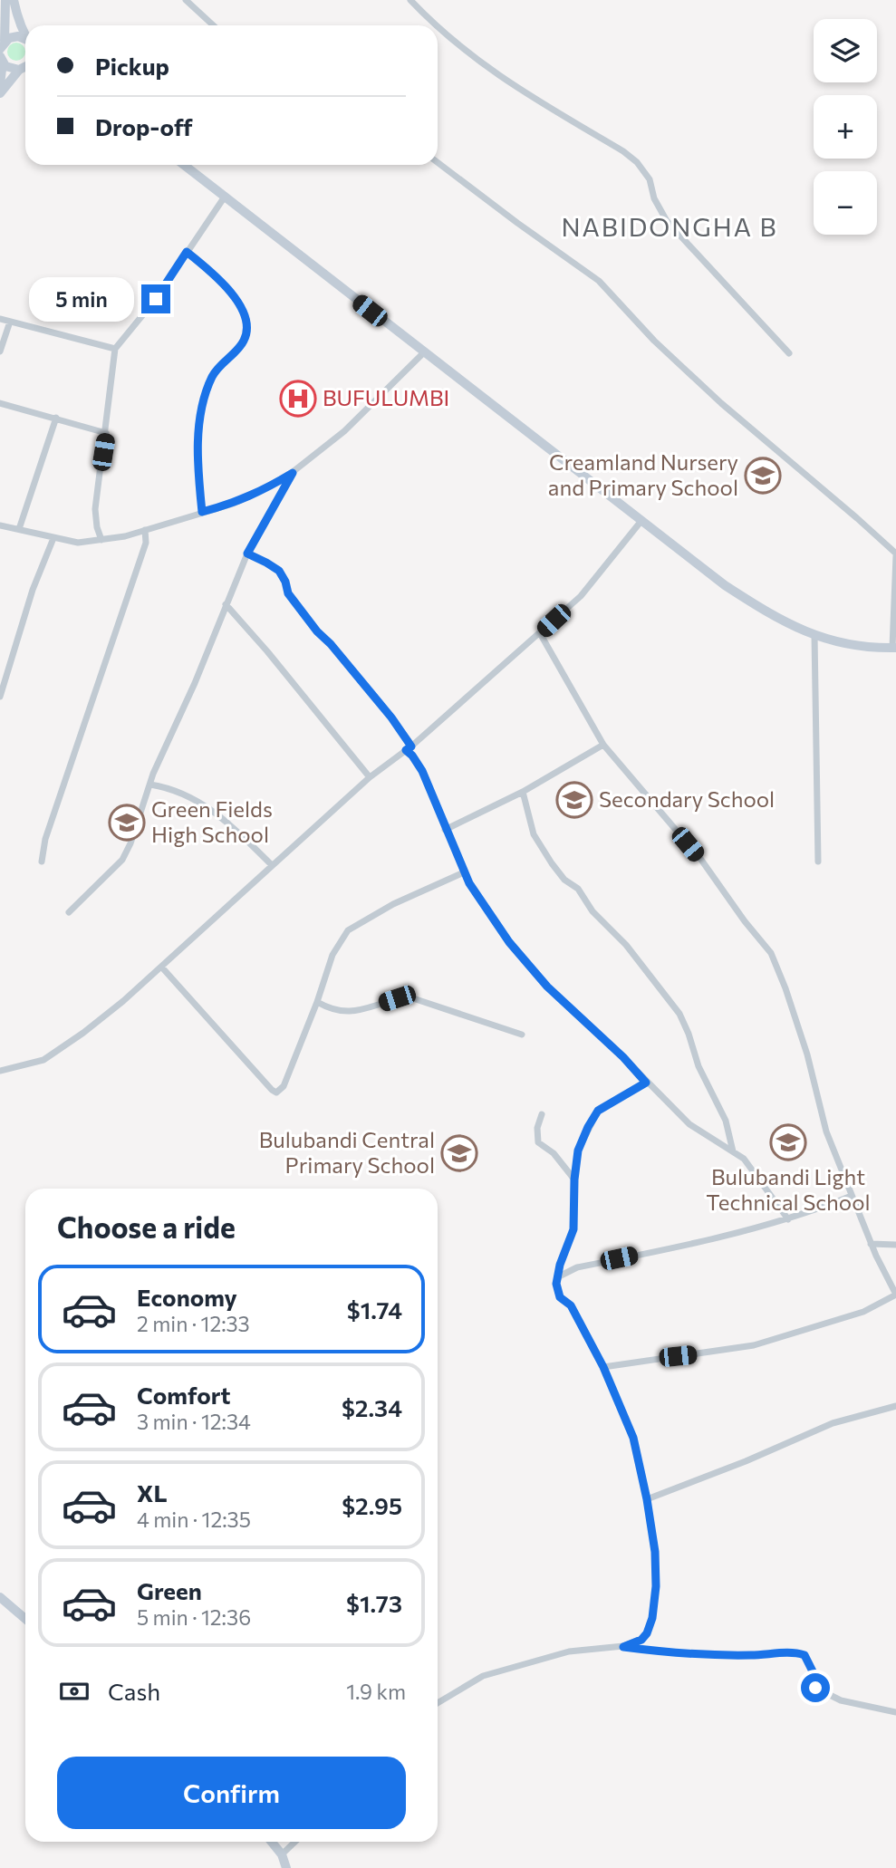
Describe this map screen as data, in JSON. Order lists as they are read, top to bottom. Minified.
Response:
{"districts":["NABIDONGHA B"],"places":{"hospital":["BUFULUMBI"],"school or university":["Creamland Nursery and Primary School","Secondary School","Green Fields High School","Bulubandi Light Technical School","Bulubandi Central Primary School"]},"page":{"map_buttons":["+","−"],"banner":["Pickup","Drop-off"],"bubble":"5 min","heading":"Choose a ride","list":[{"name":"Economy","note":"2 min · 12:33","value":"$1.74"},{"name":"Comfort","note":"3 min · 12:34","value":"$2.34"},{"name":"XL","note":"4 min · 12:35","value":"$2.95"},{"name":"Green","note":"5 min · 12:36","value":"$1.73"}],"pay":["Cash","1.9 km"],"buttons":"Confirm"}}
